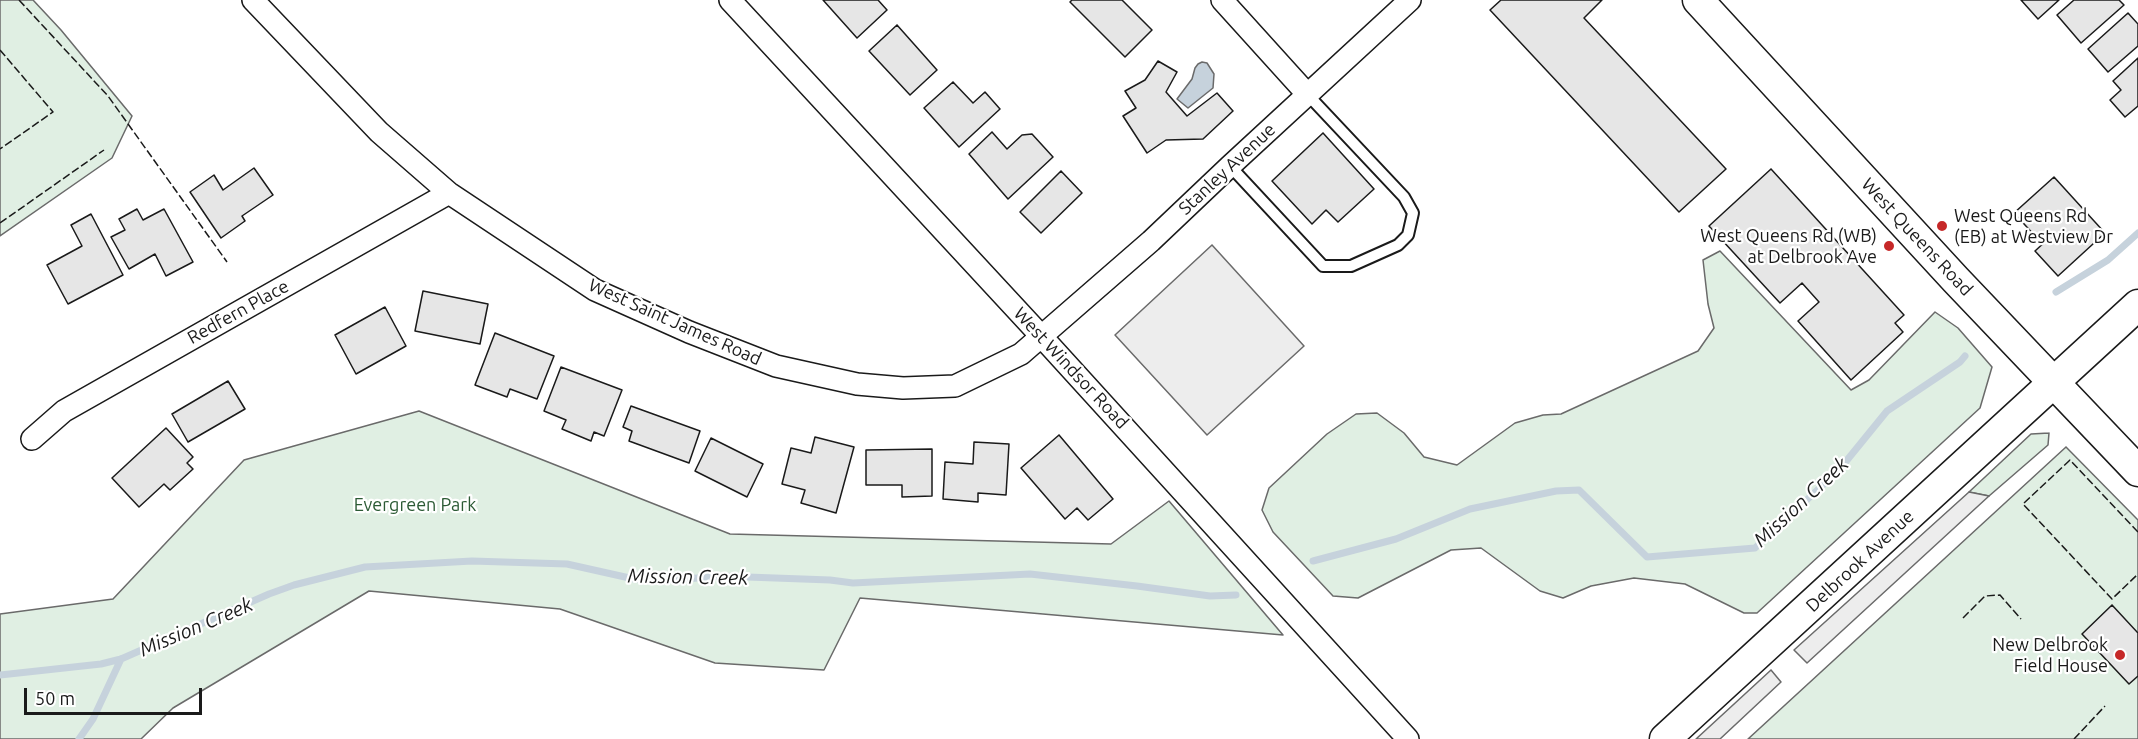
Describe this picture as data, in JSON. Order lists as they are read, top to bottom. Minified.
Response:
{"streets":{"main road":["West Queens Road","Delbrook Avenue"],"street":["Stanley Avenue","Redfern Place","West Saint James Road","West Windsor Road"]},"crossings":[["Stanley Avenue","West Saint James Road"],["Stanley Avenue","West Windsor Road"],["West Queens Road","Delbrook Avenue"],["Redfern Place","West Saint James Road"],["West Saint James Road","West Windsor Road"]],"water":["Mission Creek"],"parks":["Evergreen Park"],"places":["West Queens Rd (EB) at Westview Dr","West Queens Rd (WB) at Delbrook Ave","New Delbrook Field House"],"scale_bar":"50 m"}
